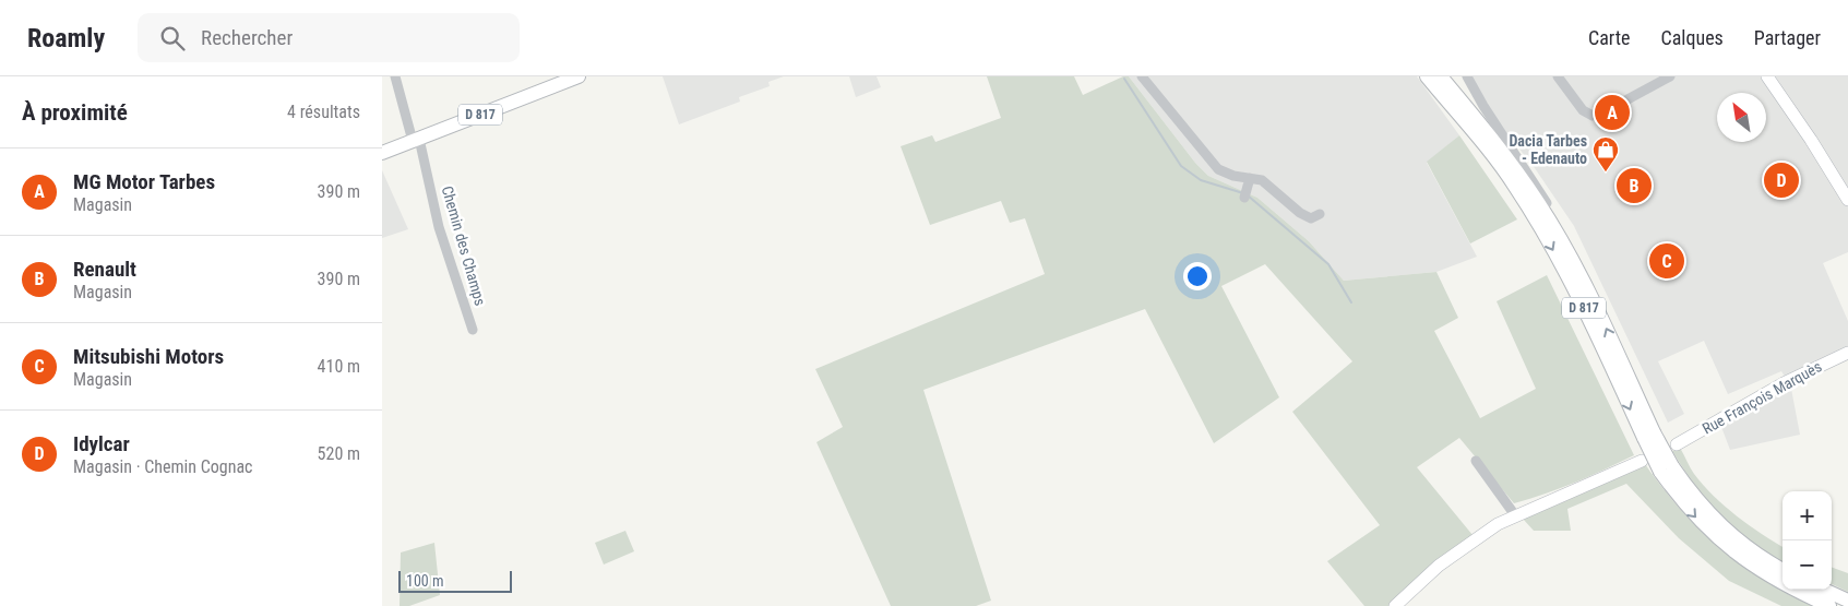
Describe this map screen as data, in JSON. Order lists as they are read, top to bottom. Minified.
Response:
{"streets":{"main road":["D 817"],"street":["Chemin des Champs","Rue François Marquès"]},"crossings":[["D 817","Chemin des Champs"]],"places":{"shop":["Dacia Tarbes - Edenauto"]},"scale_bar":"100 m","north":"top left","page":{"header":"Roamly","search":"Rechercher","nav":["Carte","Calques","Partager"],"heading":["À proximité","4 résultats"],"pins":["A","D","B","C"],"list":[{"mark":"A","name":"MG Motor Tarbes","note":"Magasin","value":"390 m"},{"mark":"B","name":"Renault","note":"Magasin","value":"390 m"},{"mark":"C","name":"Mitsubishi Motors","note":"Magasin","value":"410 m"},{"mark":"D","name":"Idylcar","note":"Magasin · Chemin Cognac","value":"520 m"}],"map_buttons":["+","−"],"scale":"100 m"}}
